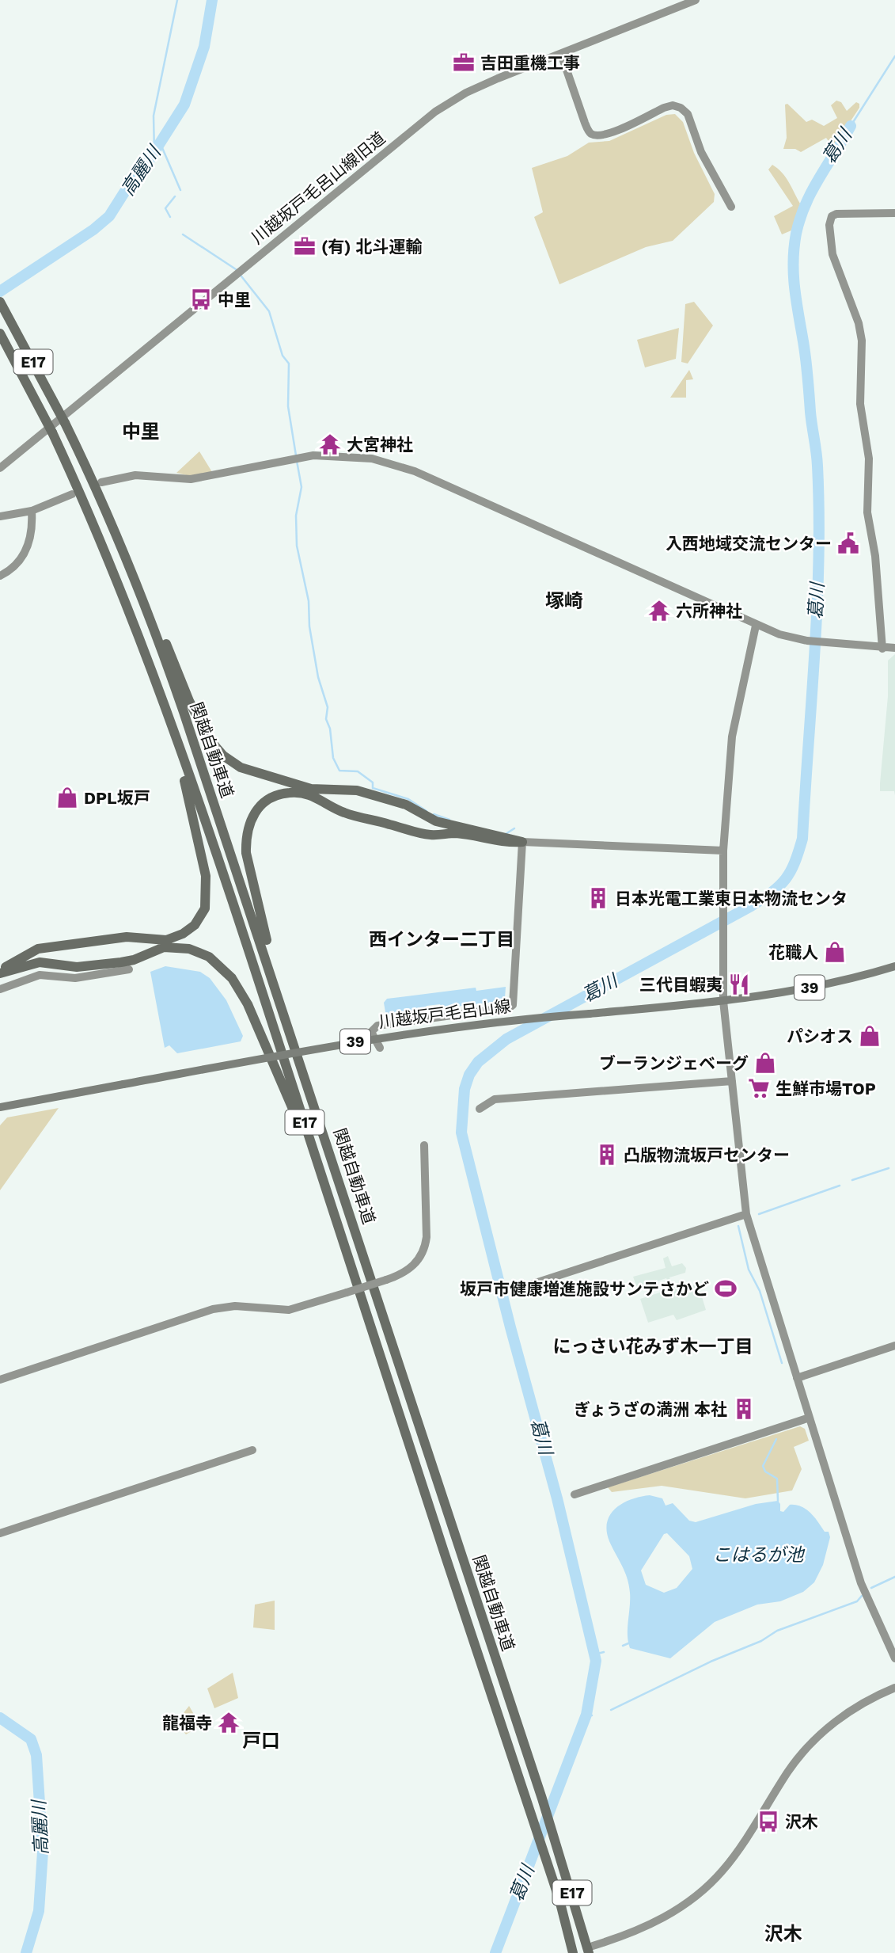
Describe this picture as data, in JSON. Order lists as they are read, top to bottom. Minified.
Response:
{"streets":{"highway":["E17","関越自動車道"],"main road":["39","川越坂戸毛呂山線"],"street":["川越坂戸毛呂山線旧道"]},"districts":["中里","塚崎","西インター二丁目","にっさい花みず木一丁目","戸口","沢木"],"water":["葛川","高麗川","こはるが池"],"places":{"office":["吉田重機工事","(有) 北斗運輸"],"bus stop":["中里","沢木"],"temple":["大宮神社","六所神社","龍福寺"],"public building":["入西地域交流センター"],"shop":["DPL坂戸","花職人","パシオス","ブーランジェベーグ"],"building":["日本光電工業東日本物流センタ","凸版物流坂戸センター","ぎょうざの満洲 本社"],"restaurant":["三代目蝦夷"],"supermarket":["生鮮市場TOP"],"sports":["坂戸市健康増進施設サンテさかど"]}}
